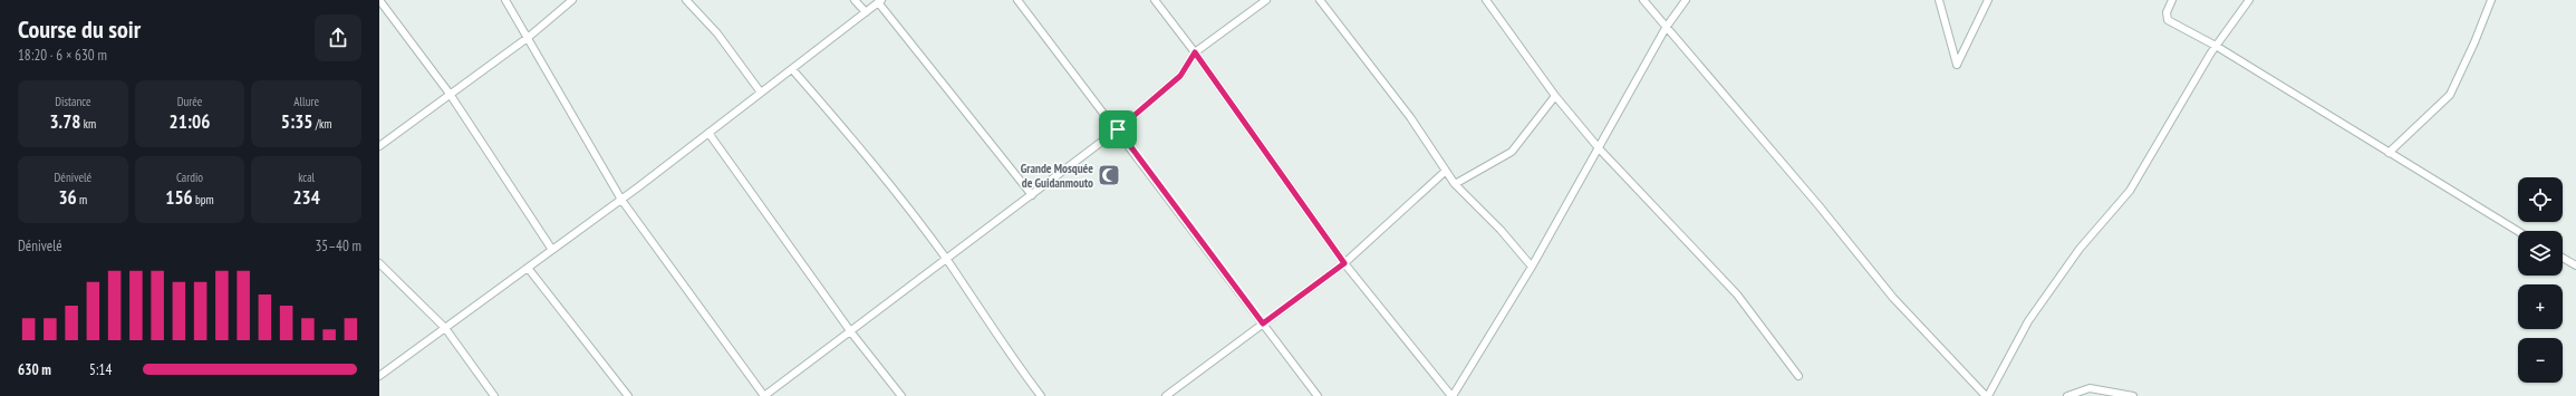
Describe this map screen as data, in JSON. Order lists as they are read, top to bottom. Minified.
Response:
{"places":{"mosque":["Grande Mosquée de Guidanmouto"]},"page":{"heading":["Course du soir","18:20 · 6 × 630 m"],"stats":[["Distance","3.78 km"],["Durée","21:06"],["Allure","5:35 /km"],["Dénivelé","36 m"],["Cardio","156 bpm"],["kcal","234"]],"map_buttons":["+","−"],"chart":["Dénivelé","35–40 m"],"list":[{"name":"630 m","note":"5:14"}]}}
